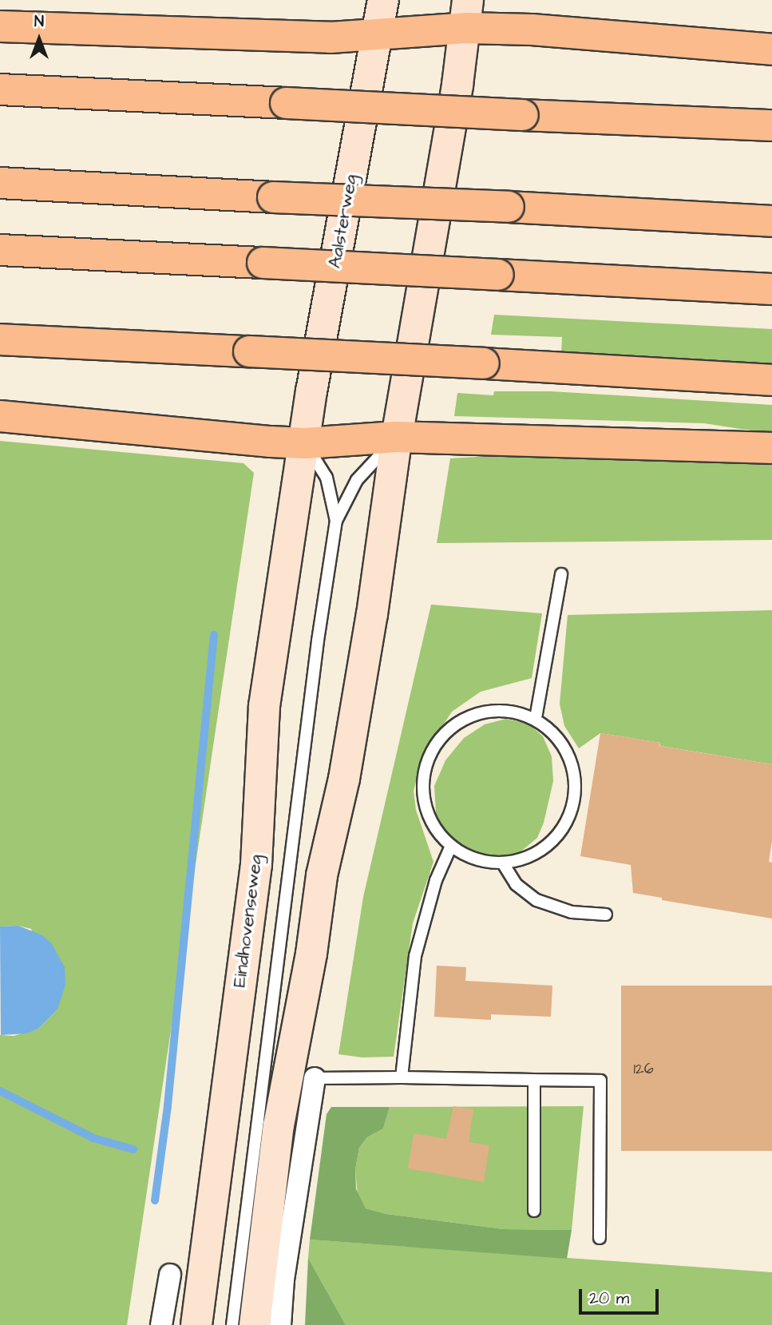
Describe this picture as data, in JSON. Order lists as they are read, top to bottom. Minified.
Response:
{"streets":{"main road":["Aalsterweg","Eindhovenseweg"]},"crossings":[["Aalsterweg","Eindhovenseweg"]],"house_numbers":["126"],"scale_bar":"20 m","north":"top"}
